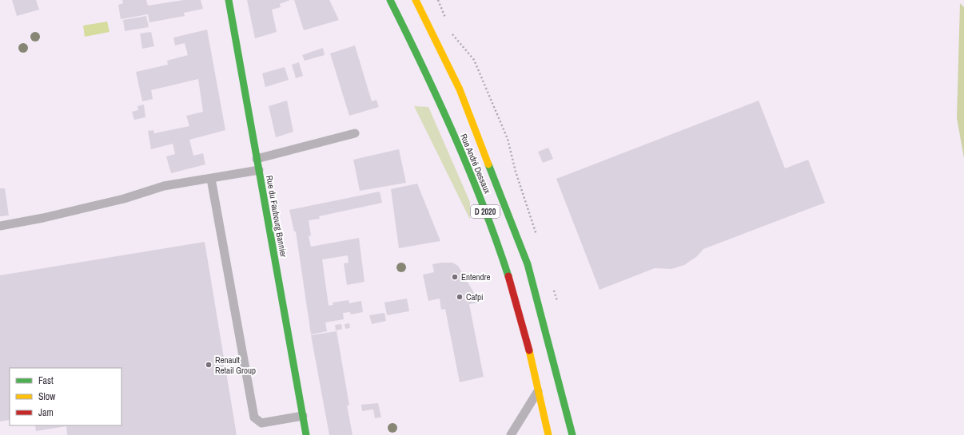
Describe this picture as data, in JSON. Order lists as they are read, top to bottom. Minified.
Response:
{"streets":{"main road":["Rue André Dessaux","D 2020","Rue du Faubourg Bannier"]},"places":["Entendre","Cafpi","Renault Retail Group"],"legend":["Fast","Slow","Jam"]}
